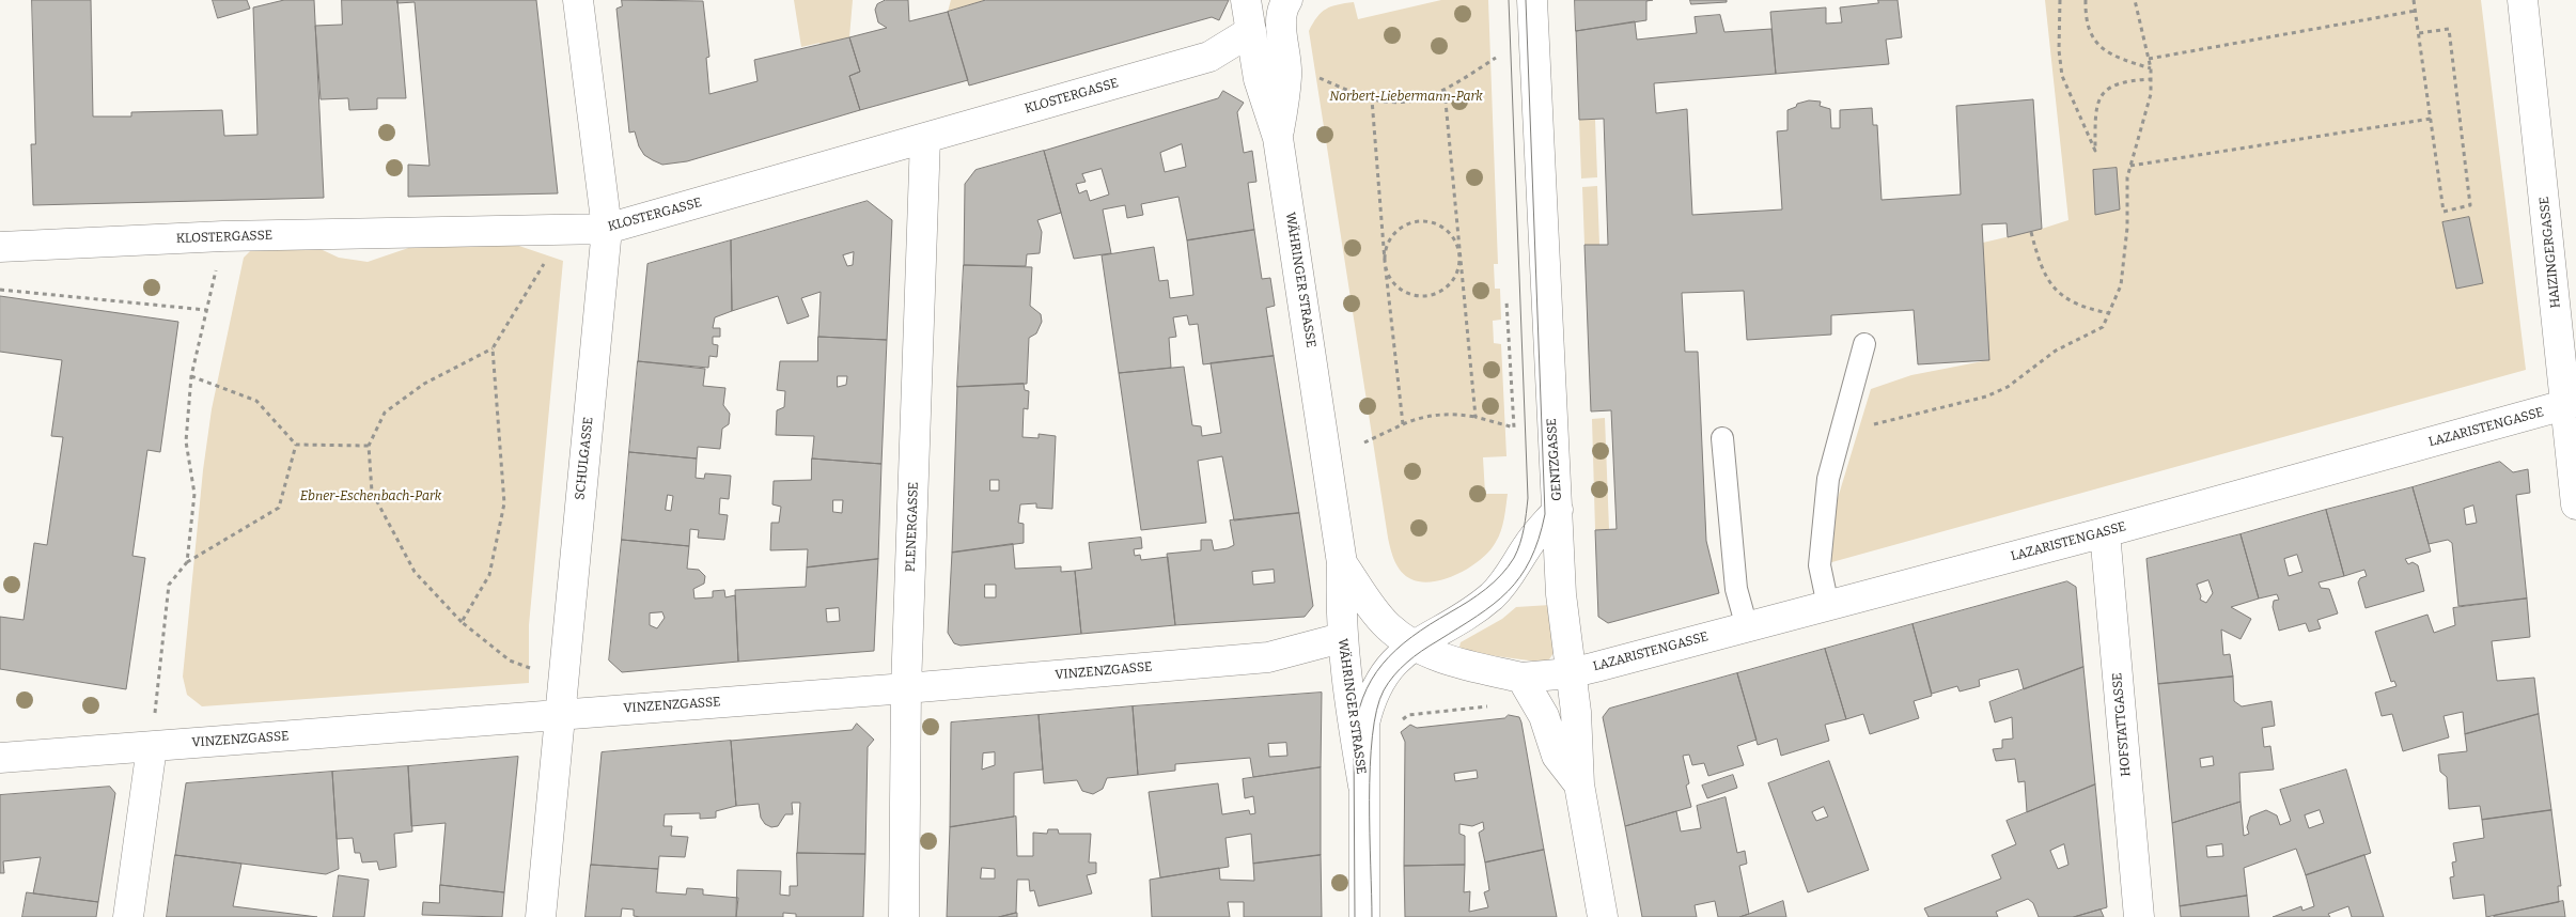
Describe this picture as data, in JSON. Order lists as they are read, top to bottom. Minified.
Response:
{"streets":{"street":["KLOSTERGASSE","HAIZINGERGASSE","WÄHRINGER STRASSE","LAZARISTENGASSE","SCHULGASSE","GENTZGASSE","PLENERGASSE","VINZENZGASSE","HOFSTATTGASSE"]},"crossings":[["KLOSTERGASSE","WÄHRINGER STRASSE"],["KLOSTERGASSE","SCHULGASSE"],["KLOSTERGASSE","PLENERGASSE"],["HAIZINGERGASSE","LAZARISTENGASSE"],["WÄHRINGER STRASSE","LAZARISTENGASSE"],["WÄHRINGER STRASSE","VINZENZGASSE"],["LAZARISTENGASSE","GENTZGASSE"],["LAZARISTENGASSE","HOFSTATTGASSE"],["SCHULGASSE","VINZENZGASSE"],["PLENERGASSE","VINZENZGASSE"]],"parks":["Norbert-Liebermann-Park","Ebner-Eschenbach-Park"]}
